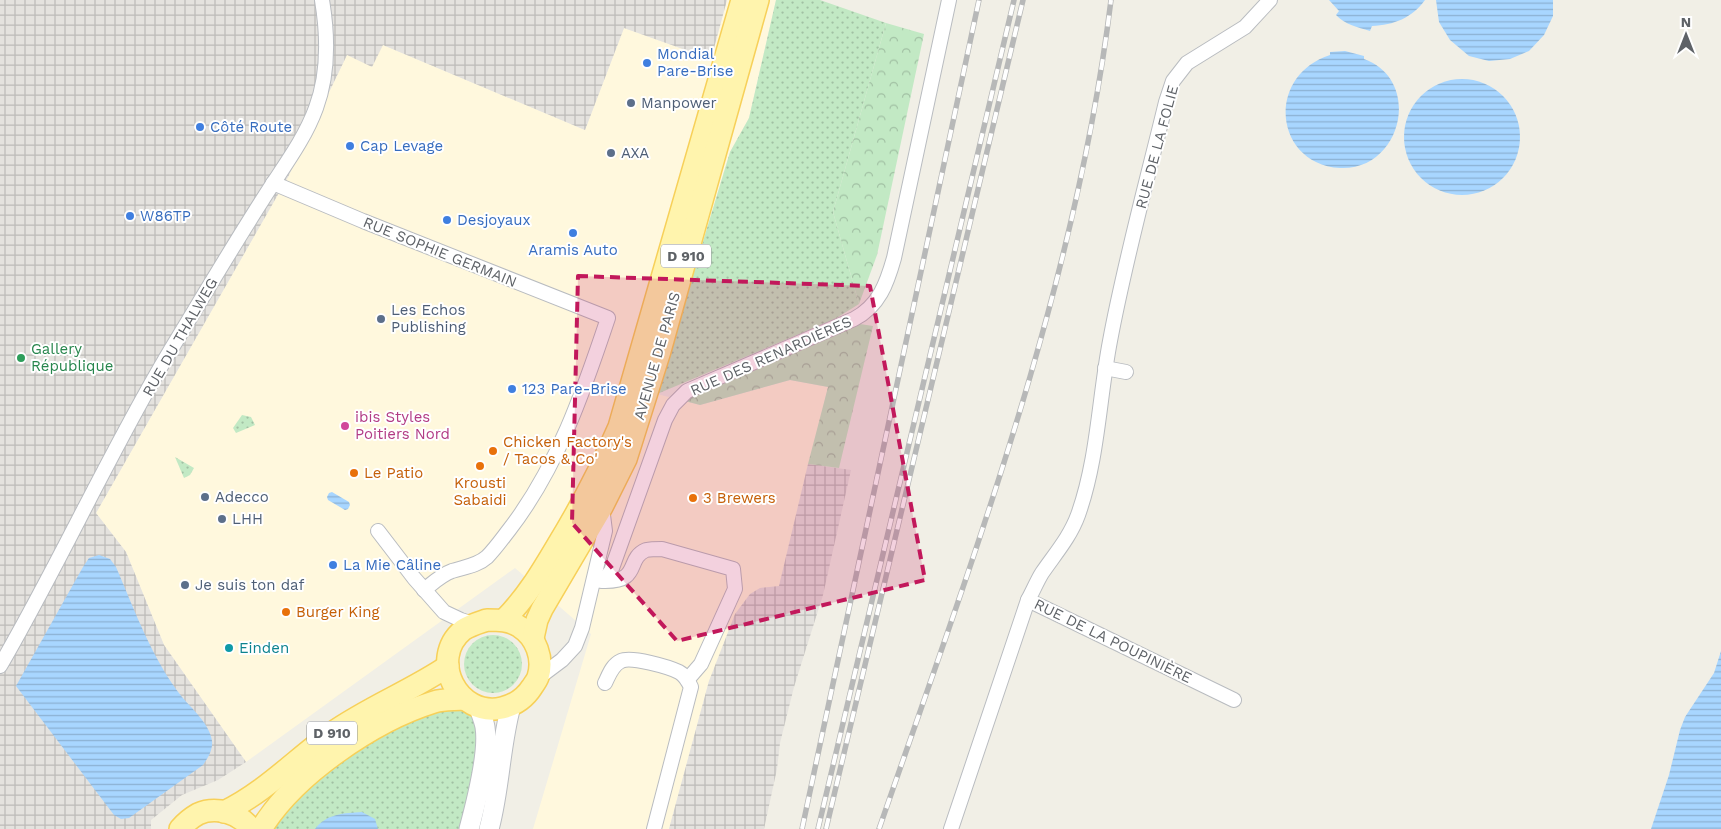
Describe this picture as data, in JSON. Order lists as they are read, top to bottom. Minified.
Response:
{"streets":{"main road":["D 910","AVENUE DE PARIS"],"street":["RUE DE LA FOLIE","RUE SOPHIE GERMAIN","RUE DU THALWEG","RUE DES RENARDIÈRES","RUE DE LA POUPINIÈRE"]},"crossings":[["RUE DE LA FOLIE","RUE DE LA POUPINIÈRE"],["RUE SOPHIE GERMAIN","RUE DU THALWEG"],["D 910","AVENUE DE PARIS"],["D 910","RUE DES RENARDIÈRES"],["AVENUE DE PARIS","RUE DES RENARDIÈRES"]],"places":["Mondial Pare-Brise","Manpower","Côté Route","Cap Levage","AXA","W86TP","Desjoyaux","Aramis Auto","Les Echos Publishing","Gallery République","123 Pare-Brise","ibis Styles Poitiers Nord","Chicken Factory's / Tacos & Co'","Krousti Sabaidi","Le Patio","Adecco","3 Brewers","LHH","La Mie Câline","Je suis ton daf","Burger King","Einden"],"north":"top"}
